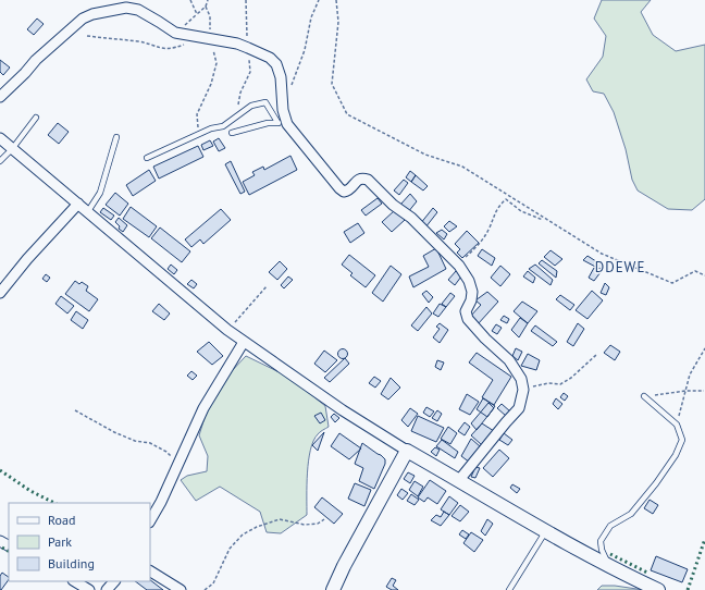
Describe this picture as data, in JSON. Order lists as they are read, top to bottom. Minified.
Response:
{"districts":["DDEWE"],"legend":["Road","Park","Building"]}
